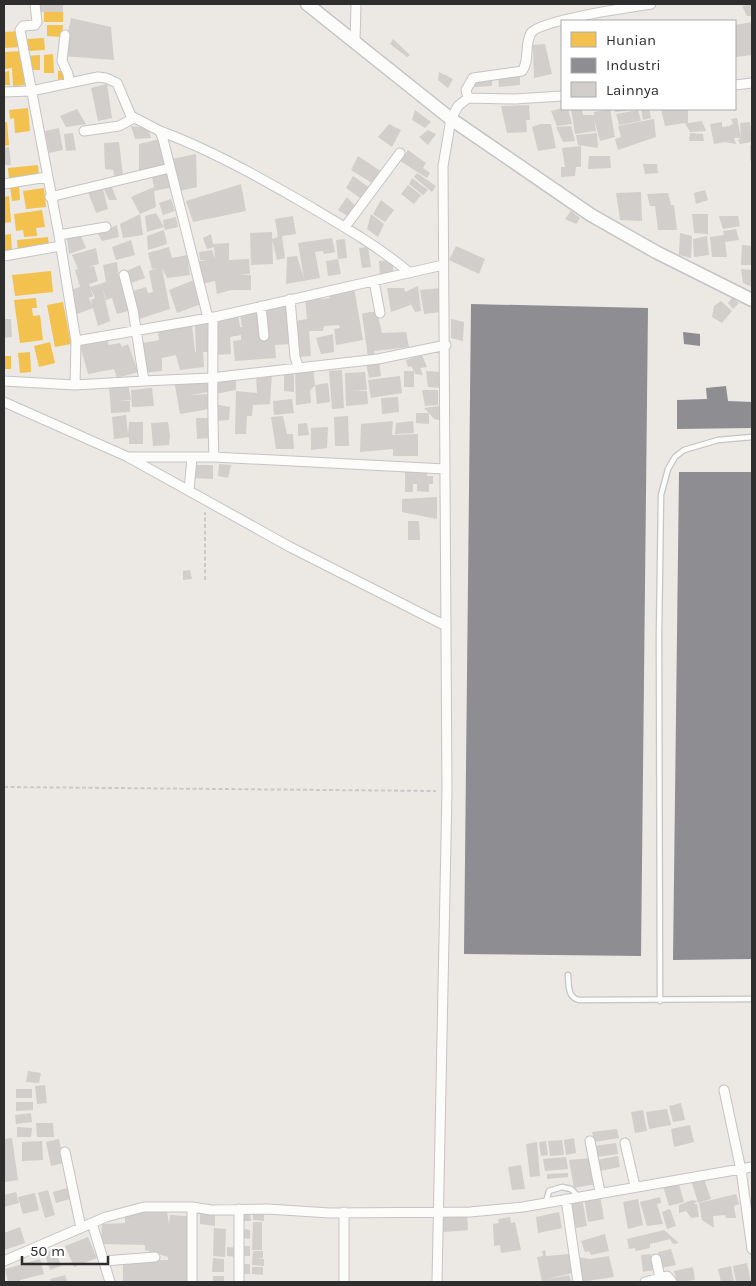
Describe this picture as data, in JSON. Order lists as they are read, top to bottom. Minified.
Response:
{"legend":["Hunian","Industri","Lainnya"],"scale_bar":"50 m"}
